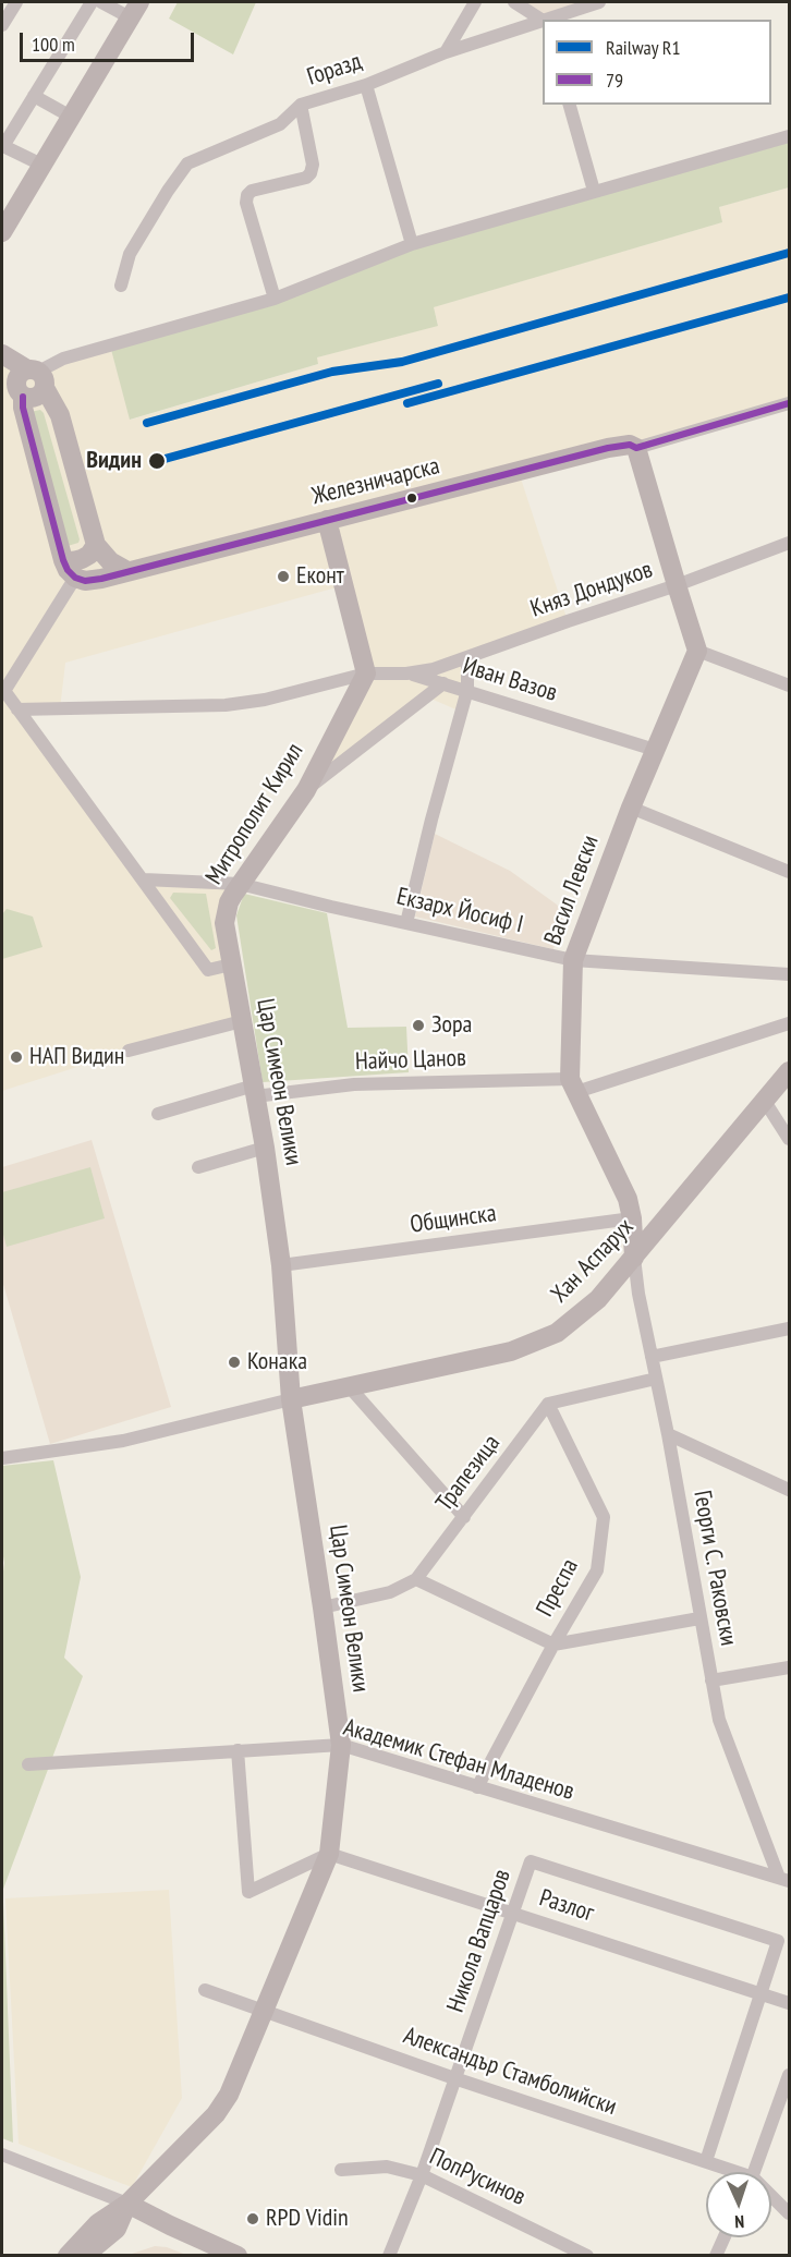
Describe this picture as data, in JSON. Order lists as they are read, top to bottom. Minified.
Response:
{"streets":{"street":["Горазд","Железничарска","Княз Дондуков","Иван Вазов","Митрополит Кирил","Васил Левски","Екзарх Йосиф I","Найчо Цанов","Цар Симеон Велики","Общинска","Хан Аспарух","Трапезица","Георги С. Раковски","Преспа","Академик Стефан Младенов","Разлог","Никола Вапцаров","Александър Стамболийски","ПопРусинов"]},"crossings":[["Княз Дондуков","Иван Вазов"],["Княз Дондуков","Митрополит Кирил"],["Иван Вазов","Митрополит Кирил"],["Иван Вазов","Васил Левски"],["Митрополит Кирил","Екзарх Йосиф I"],["Митрополит Кирил","Цар Симеон Велики"],["Васил Левски","Екзарх Йосиф I"],["Васил Левски","Найчо Цанов"],["Васил Левски","Общинска"],["Васил Левски","Хан Аспарух"],["Васил Левски","Георги С. Раковски"],["Найчо Цанов","Цар Симеон Велики"],["Цар Симеон Велики","Общинска"],["Цар Симеон Велики","Хан Аспарух"],["Цар Симеон Велики","Трапезица"],["Цар Симеон Велики","Академик Стефан Младенов"],["Цар Симеон Велики","Разлог"],["Цар Симеон Велики","Александър Стамболийски"],["Хан Аспарух","Георги С. Раковски"],["Трапезица","Преспа"],["Георги С. Раковски","Академик Стефан Младенов"],["Преспа","Академик Стефан Младенов"],["Разлог","Никола Вапцаров"],["Никола Вапцаров","Александър Стамболийски"],["Никола Вапцаров","ПопРусинов"]],"places":["Видин","Еконт","Зора","НАП Видин","Конака","RPD Vidin"],"lines":["rail line R1","transit line 79"],"legend":["Railway R1","79"],"scale_bar":"100 m","north":"bottom"}
